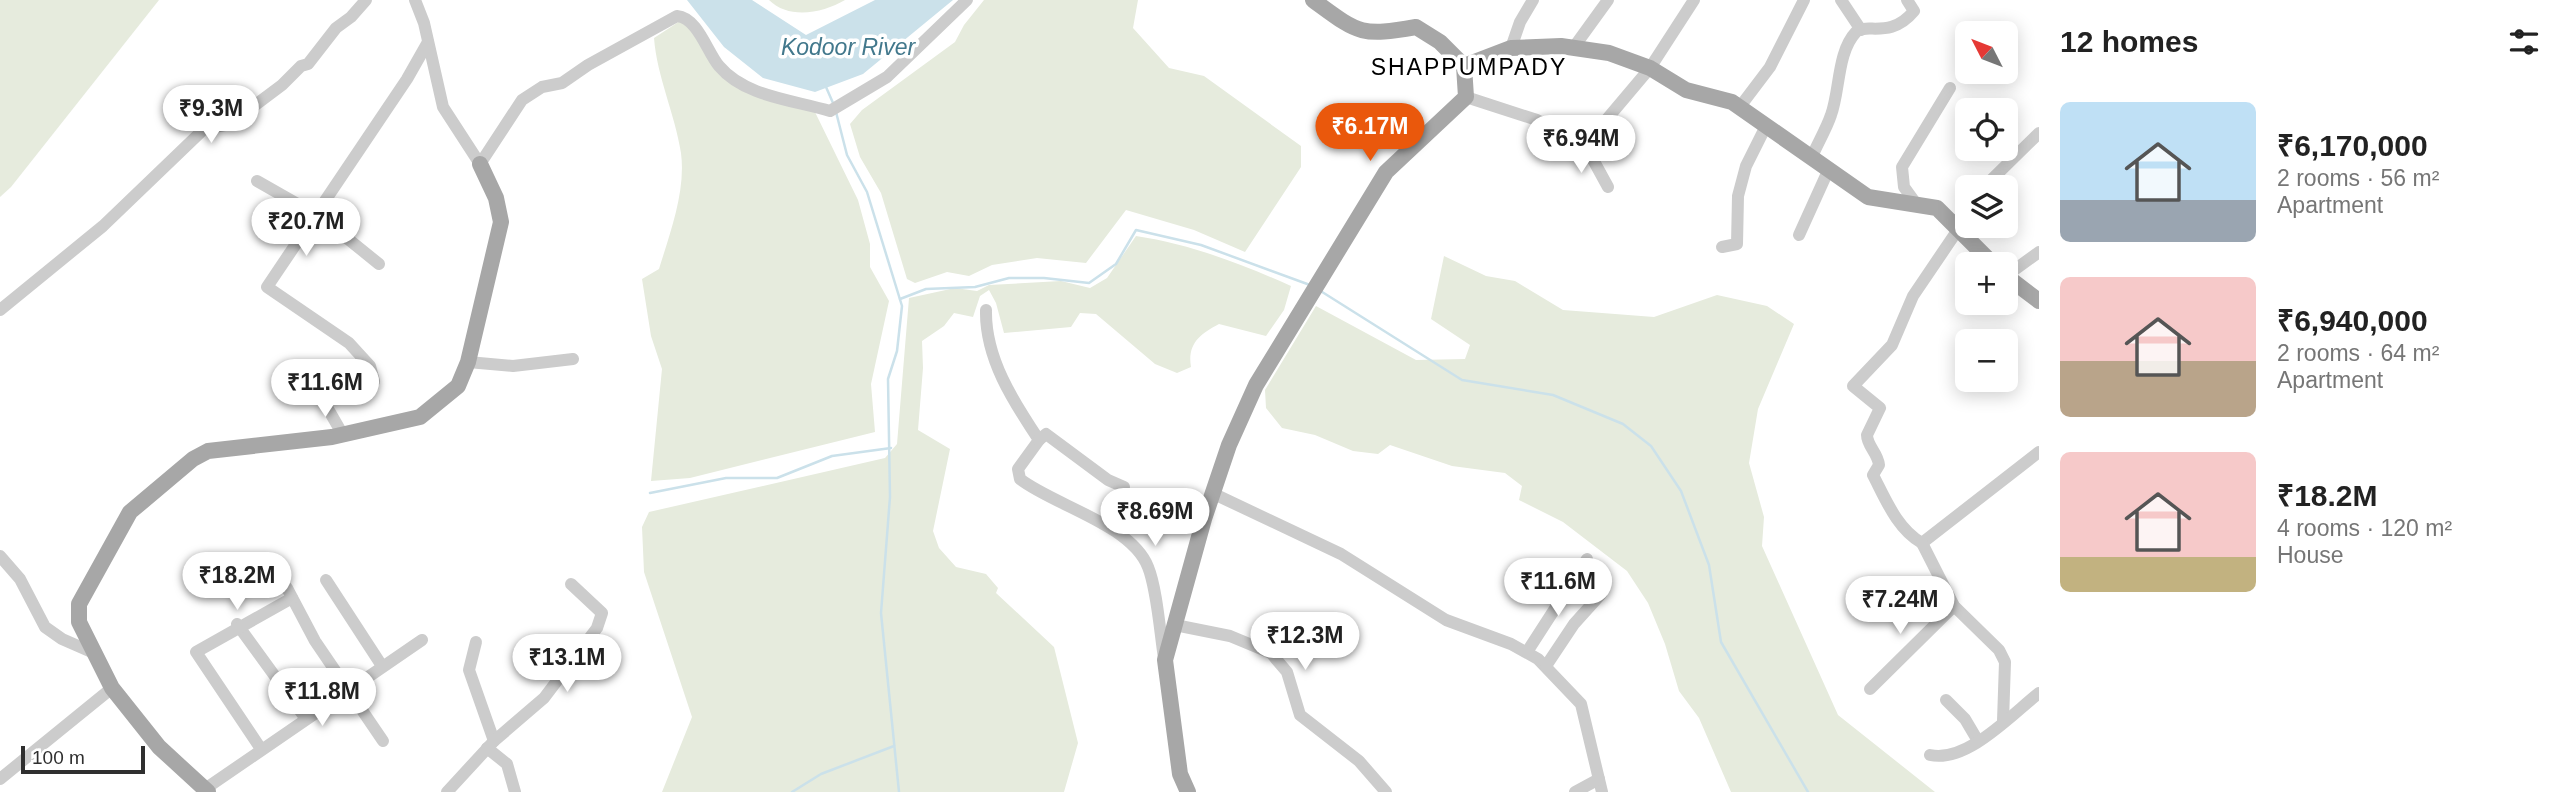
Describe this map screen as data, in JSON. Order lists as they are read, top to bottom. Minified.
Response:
{"districts":["SHAPPUMPADY"],"water":["Kodoor River"],"scale_bar":"100 m","north":"top left","page":{"heading":"12 homes","map_buttons":["+","−"],"list":[{"name":"₹6,170,000","note":"2 rooms · 56 m² · Apartment"},{"name":"₹6,940,000","note":"2 rooms · 64 m² · Apartment"},{"name":"₹18.2M","note":"4 rooms · 120 m² · House"}],"price":["₹9.3M","₹6.17M","₹6.94M","₹20.7M","₹11.6M","₹8.69M","₹18.2M","₹11.6M","₹7.24M","₹12.3M","₹13.1M","₹11.8M"],"scale":"100 m"}}
